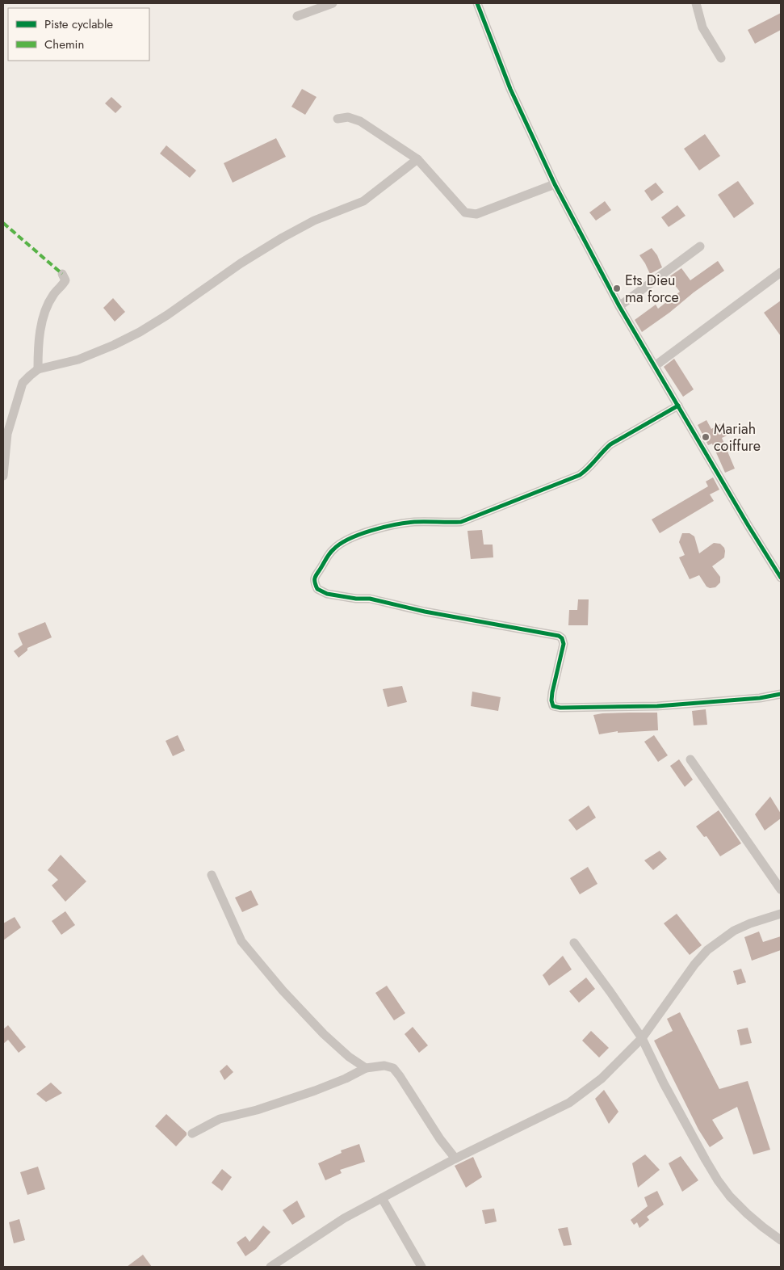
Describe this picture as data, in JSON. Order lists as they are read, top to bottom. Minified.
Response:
{"places":["Ets Dieu ma force","Mariah coiffure"],"legend":["Piste cyclable","Chemin"]}
